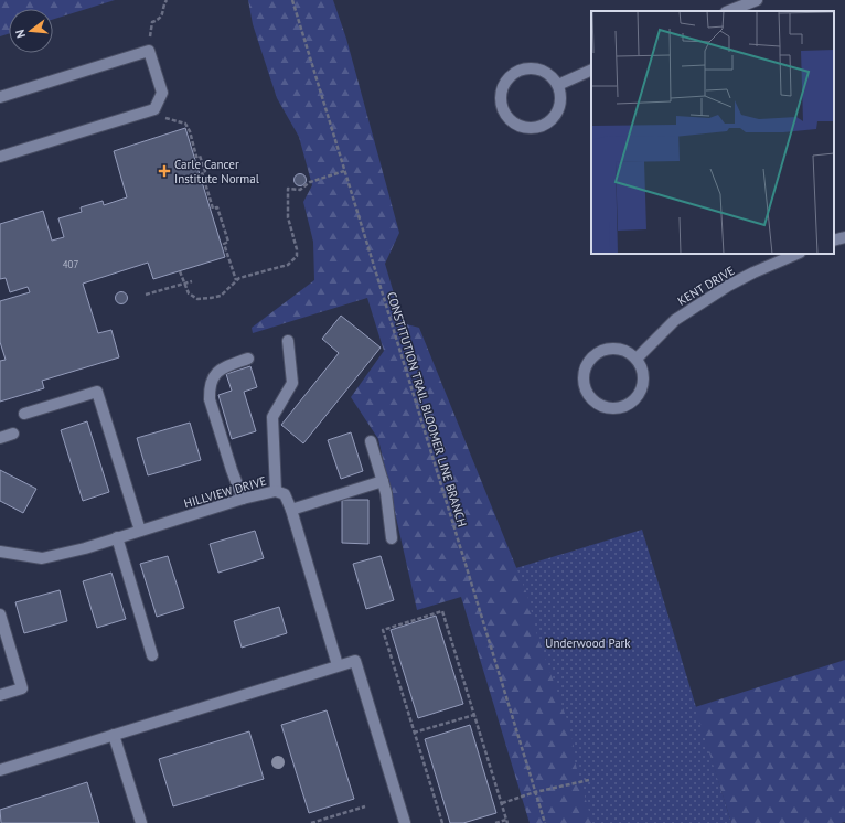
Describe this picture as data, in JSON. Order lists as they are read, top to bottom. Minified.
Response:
{"streets":{"street":["KENT DRIVE","HILLVIEW DRIVE"],"path":["CONSTITUTION TRAIL BLOOMER LINE BRANCH"]},"parks":["Underwood Park"],"places":{"health":["Carle Cancer Institute Normal"]},"house_numbers":["407"],"north":"left"}
